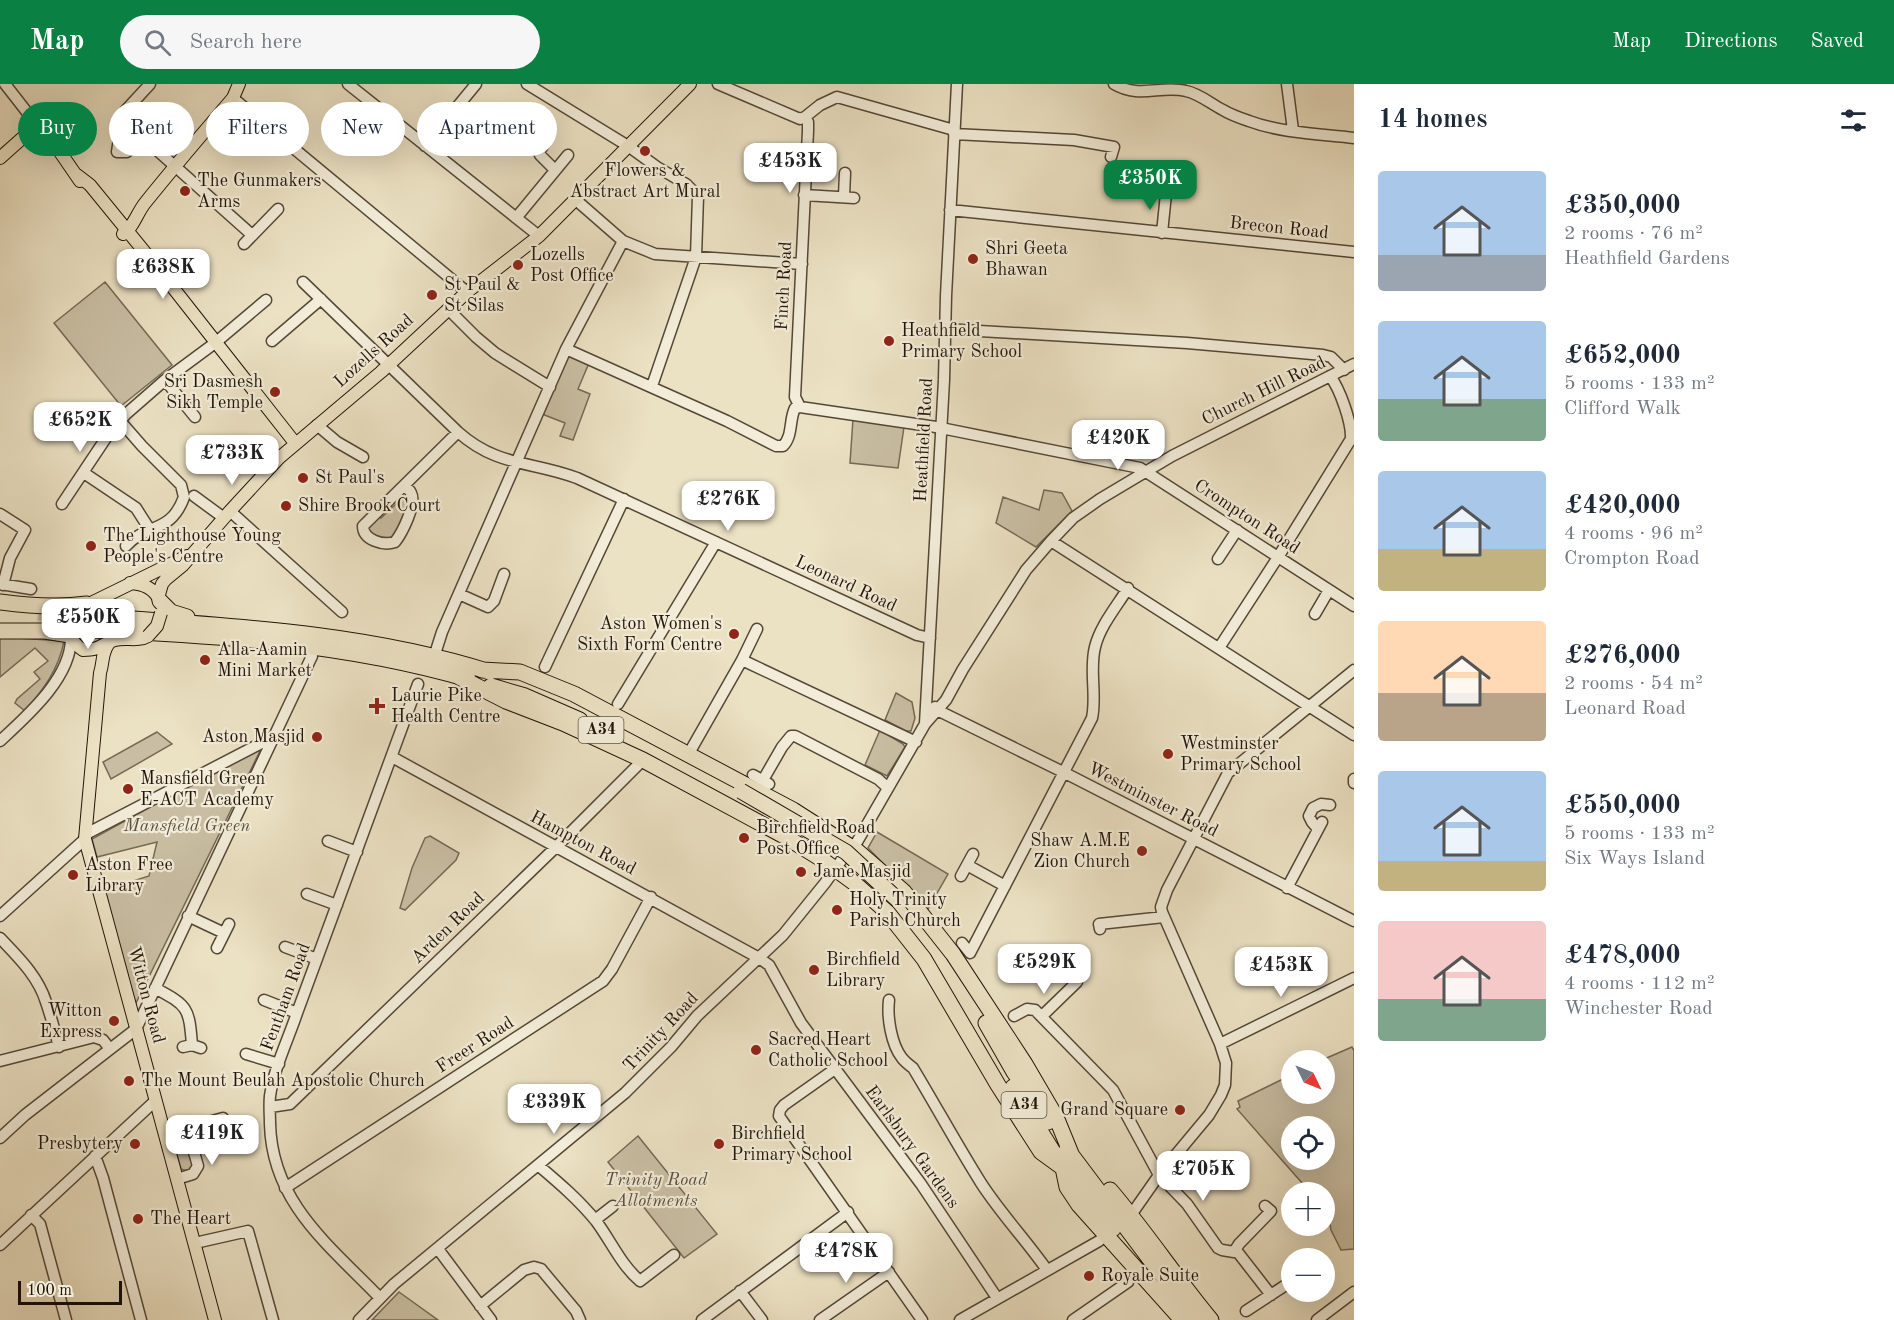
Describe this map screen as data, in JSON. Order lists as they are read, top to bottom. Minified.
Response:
{"streets":{"highway":["A34"],"main road":["Lozells Road","Witton Road"],"street":["Brecon Road","Finch Road","Church Hill Road","Heathfield Road","Crompton Road","Leonard Road","Westminster Road","Hampton Road","Arden Road","Fentham Road","Trinity Road","Freer Road","Earlsbury Gardens"]},"crossings":[["Brecon Road","Heathfield Road"],["Lozells Road","Leonard Road"],["Lozells Road","A34"],["Church Hill Road","Crompton Road"],["Church Hill Road","Westminster Road"],["Heathfield Road","Crompton Road"],["Heathfield Road","Leonard Road"],["Heathfield Road","Westminster Road"],["Heathfield Road","Trinity Road"],["Hampton Road","Arden Road"],["Hampton Road","Fentham Road"],["Hampton Road","Trinity Road"],["Hampton Road","Freer Road"],["Hampton Road","Earlsbury Gardens"],["Arden Road","Fentham Road"],["Fentham Road","Trinity Road"],["Fentham Road","Freer Road"],["Trinity Road","Earlsbury Gardens"]],"parks":["Mansfield Green","Trinity Road Allotments"],"places":{"other":["Flowers & Abstract Art Mural","The Gunmakers Arms","Shri Geeta Bhawan","Lozells Post Office","St Paul & St Silas","Heathfield Primary School","Sri Dasmesh Sikh Temple","St Paul's","Shire Brook Court","The Lighthouse Young People's Centre","Aston Women's Sixth Form Centre","Alla-Aamin Mini Market","Aston Masjid","Westminster Primary School","Mansfield Green E-ACT Academy","Birchfield Road Post Office","Shaw A.M.E Zion Church","Jame Masjid","Aston Free Library","Holy Trinity Parish Church","Birchfield Library","Witton Express","Sacred Heart Catholic School","The Mount Beulah Apostolic Church","Grand Square","Presbytery","Birchfield Primary School","The Heart","Royale Suite"],"health":["Laurie Pike Health Centre"]},"scale_bar":"100 m","north":"bottom right","page":{"header":"Map","search":"Search here","nav":["Map","Directions","Saved"],"heading":"14 homes","chip":["Buy","Rent","Filters","New","Apartment"],"price":["£453K","£350K","£638K","£652K","£420K","£733K","£276K","£550K","£529K","£453K","£339K","£419K","£705K","£478K"],"list":[{"name":"£350,000","note":"2 rooms · 76 m² · Heathfield Gardens"},{"name":"£652,000","note":"5 rooms · 133 m² · Clifford Walk"},{"name":"£420,000","note":"4 rooms · 96 m² · Crompton Road"},{"name":"£276,000","note":"2 rooms · 54 m² · Leonard Road"},{"name":"£550,000","note":"5 rooms · 133 m² · Six Ways Island"},{"name":"£478,000","note":"4 rooms · 112 m² · Winchester Road"}],"map_buttons":["+","−"],"scale":"100 m"}}
